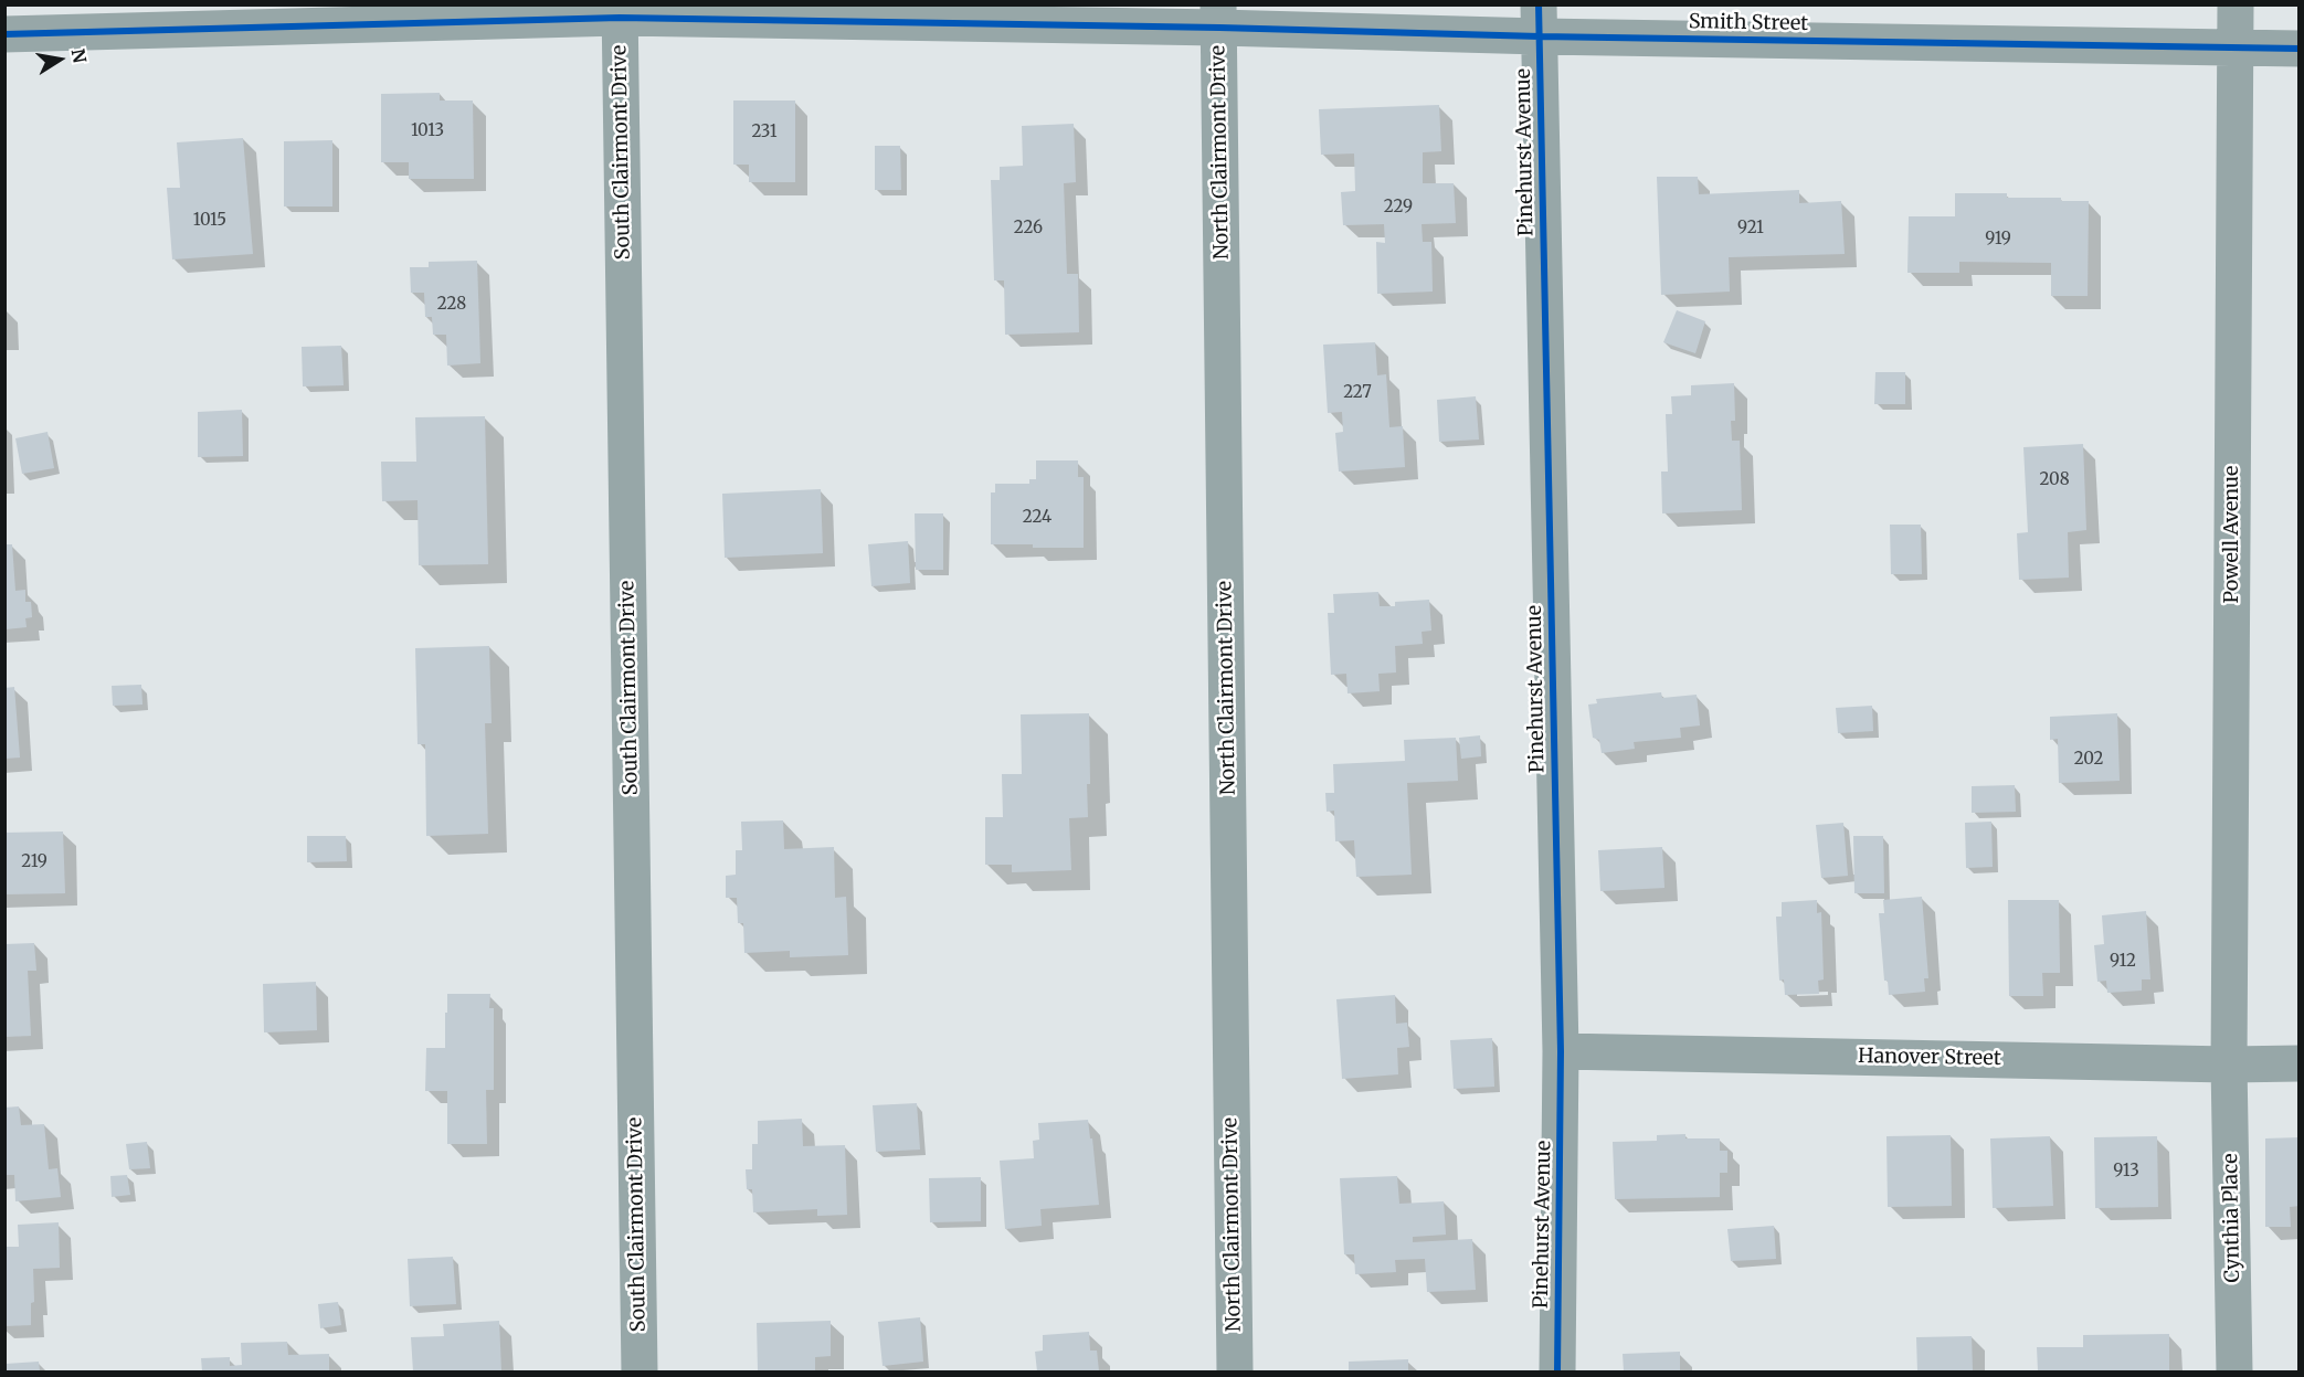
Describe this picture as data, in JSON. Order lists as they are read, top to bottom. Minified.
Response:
{"streets":{"street":["Smith Street","South Clairmont Drive","North Clairmont Drive","Pinehurst Avenue","Powell Avenue","Hanover Street","Cynthia Place"]},"crossings":[["Smith Street","South Clairmont Drive"],["Smith Street","North Clairmont Drive"],["Smith Street","Pinehurst Avenue"],["Smith Street","Powell Avenue"],["Pinehurst Avenue","Hanover Street"],["Powell Avenue","Hanover Street"],["Powell Avenue","Cynthia Place"],["Hanover Street","Cynthia Place"]],"house_numbers":["1013","231","229","1015","226","921","919","228","227","208","224","202","219","912","913"],"north":"right"}
